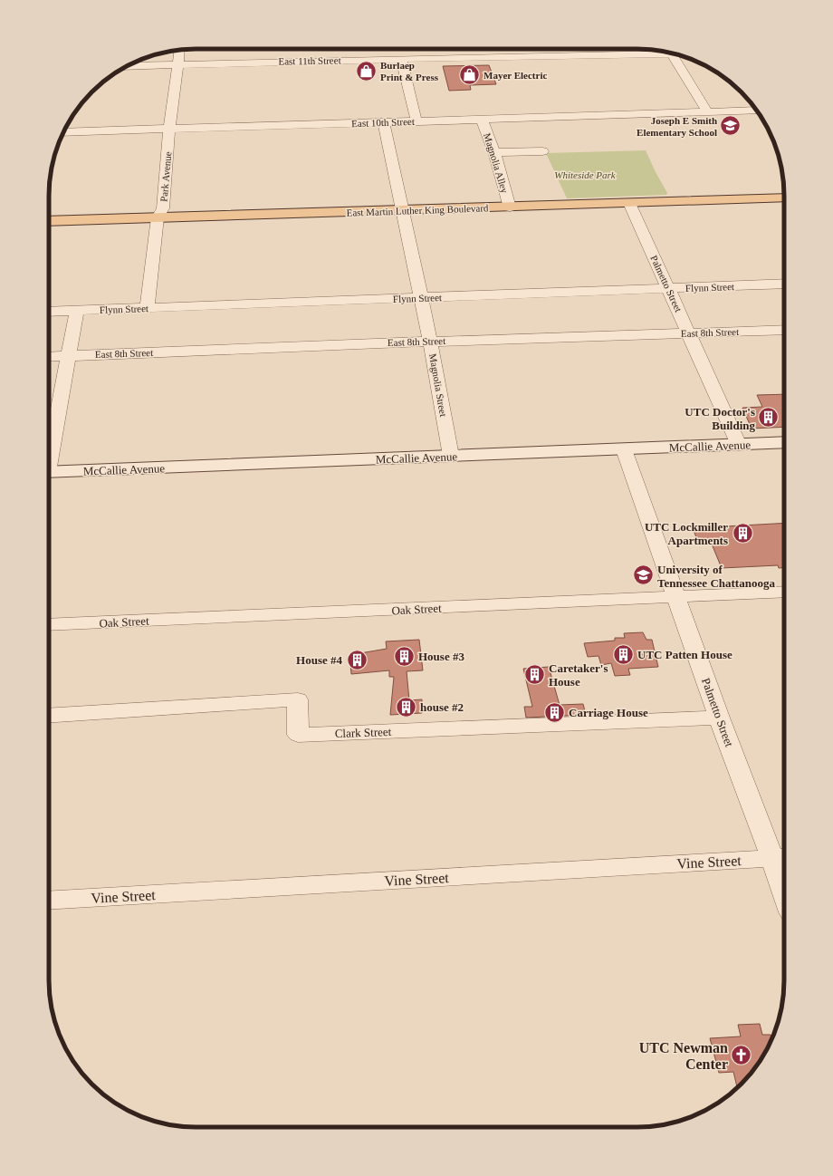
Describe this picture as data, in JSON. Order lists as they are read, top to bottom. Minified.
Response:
{"streets":{"main road":["East Martin Luther King Boulevard","McCallie Avenue"],"street":["East 11th Street","East 10th Street","Magnolia Alley","Park Avenue","Palmetto Street","Flynn Street","East 8th Street","Magnolia Street","Oak Street","Clark Street","Vine Street"]},"crossings":[["East 11th Street","Park Avenue"],["East 10th Street","Magnolia Alley"],["East 10th Street","Park Avenue"],["East 10th Street","Magnolia Street"],["Magnolia Alley","East Martin Luther King Boulevard"],["Park Avenue","East Martin Luther King Boulevard"],["Park Avenue","Flynn Street"],["East Martin Luther King Boulevard","Palmetto Street"],["East Martin Luther King Boulevard","Magnolia Street"],["Palmetto Street","Flynn Street"],["Palmetto Street","East 8th Street"],["Palmetto Street","McCallie Avenue"],["Palmetto Street","Oak Street"],["Palmetto Street","Clark Street"],["Palmetto Street","Vine Street"],["Flynn Street","Magnolia Street"],["East 8th Street","Magnolia Street"],["Magnolia Street","McCallie Avenue"]],"parks":["Whiteside Park"],"places":{"shop":["Burlaep Print & Press","Mayer Electric"],"school or university":["Joseph E Smith Elementary School","University of Tennessee Chattanooga"],"building":["UTC Doctor's Building","UTC Lockmiller Apartments","UTC Patten House","House #3","House #4","Caretaker's House","house #2","Carriage House"],"church":["UTC Newman Center"]}}
